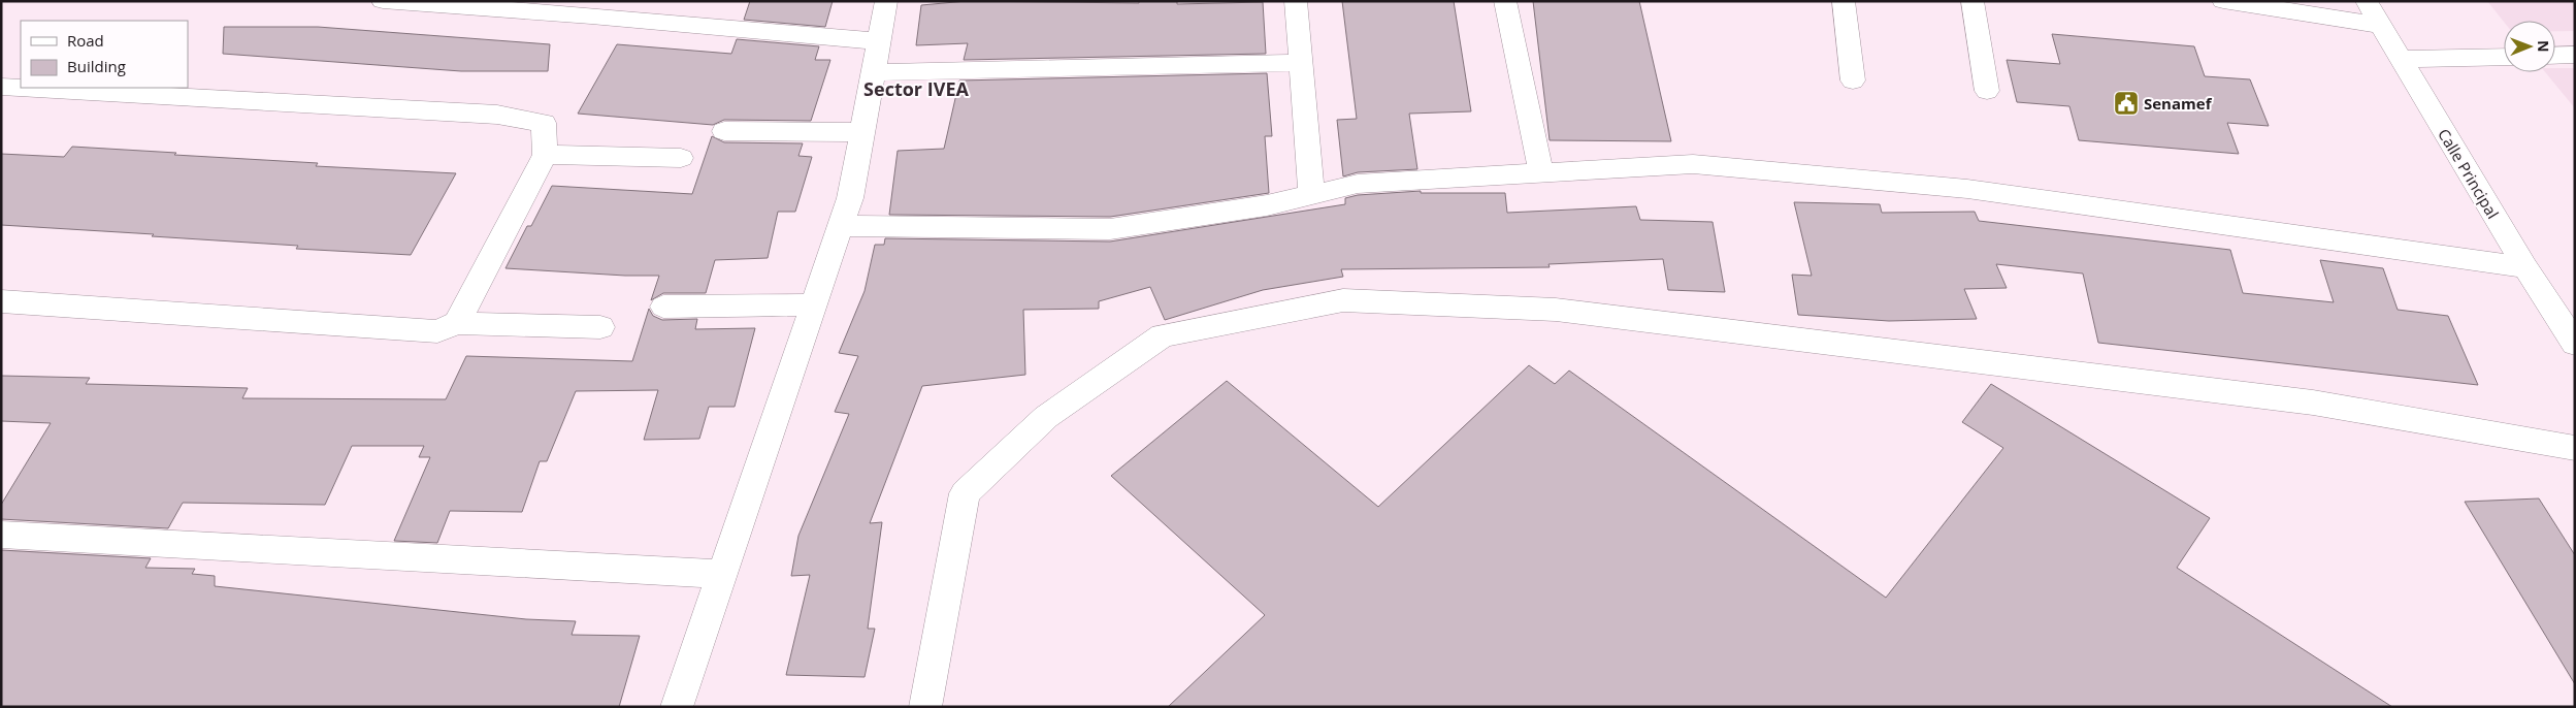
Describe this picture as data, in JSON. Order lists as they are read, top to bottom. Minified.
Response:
{"streets":{"street":["Calle Principal"]},"districts":["Sector IVEA"],"places":{"public building":["Senamef"]},"legend":["Road","Building"],"north":"right"}
